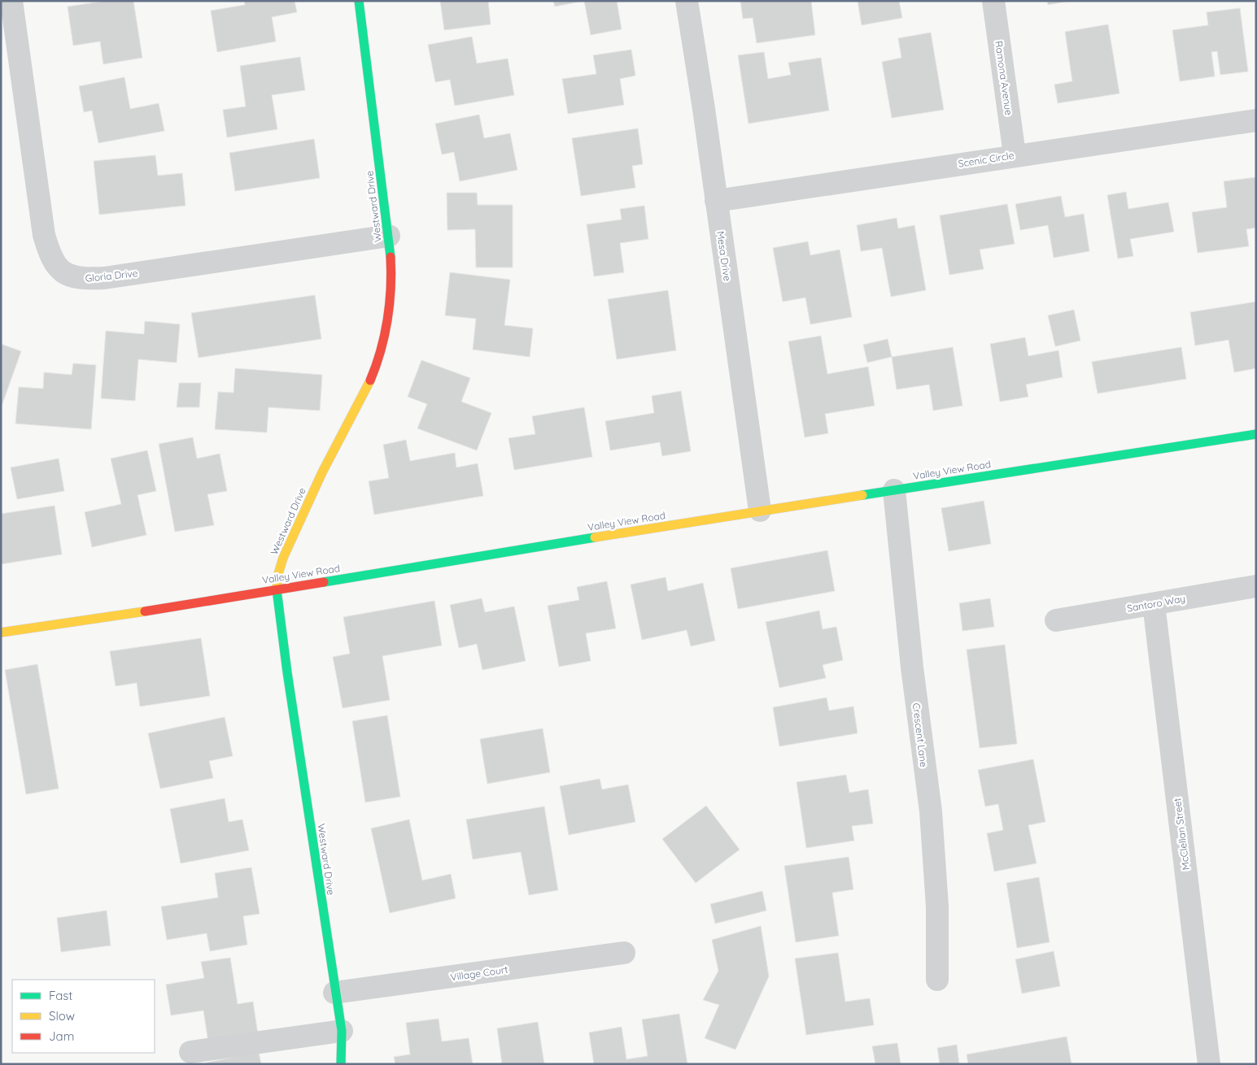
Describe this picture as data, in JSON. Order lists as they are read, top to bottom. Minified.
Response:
{"streets":{"street":["Ramona Avenue","Scenic Circle","Westward Drive","Mesa Drive","Gloria Drive","Valley View Road","Santoro Way","Crescent Lane","McClellan Street","Village Court"]},"crossings":[["Ramona Avenue","Scenic Circle"],["Scenic Circle","Mesa Drive"],["Westward Drive","Gloria Drive"],["Westward Drive","Valley View Road"],["Westward Drive","Village Court"],["Mesa Drive","Valley View Road"],["Valley View Road","Crescent Lane"],["Santoro Way","McClellan Street"]],"legend":["Fast","Slow","Jam"]}
